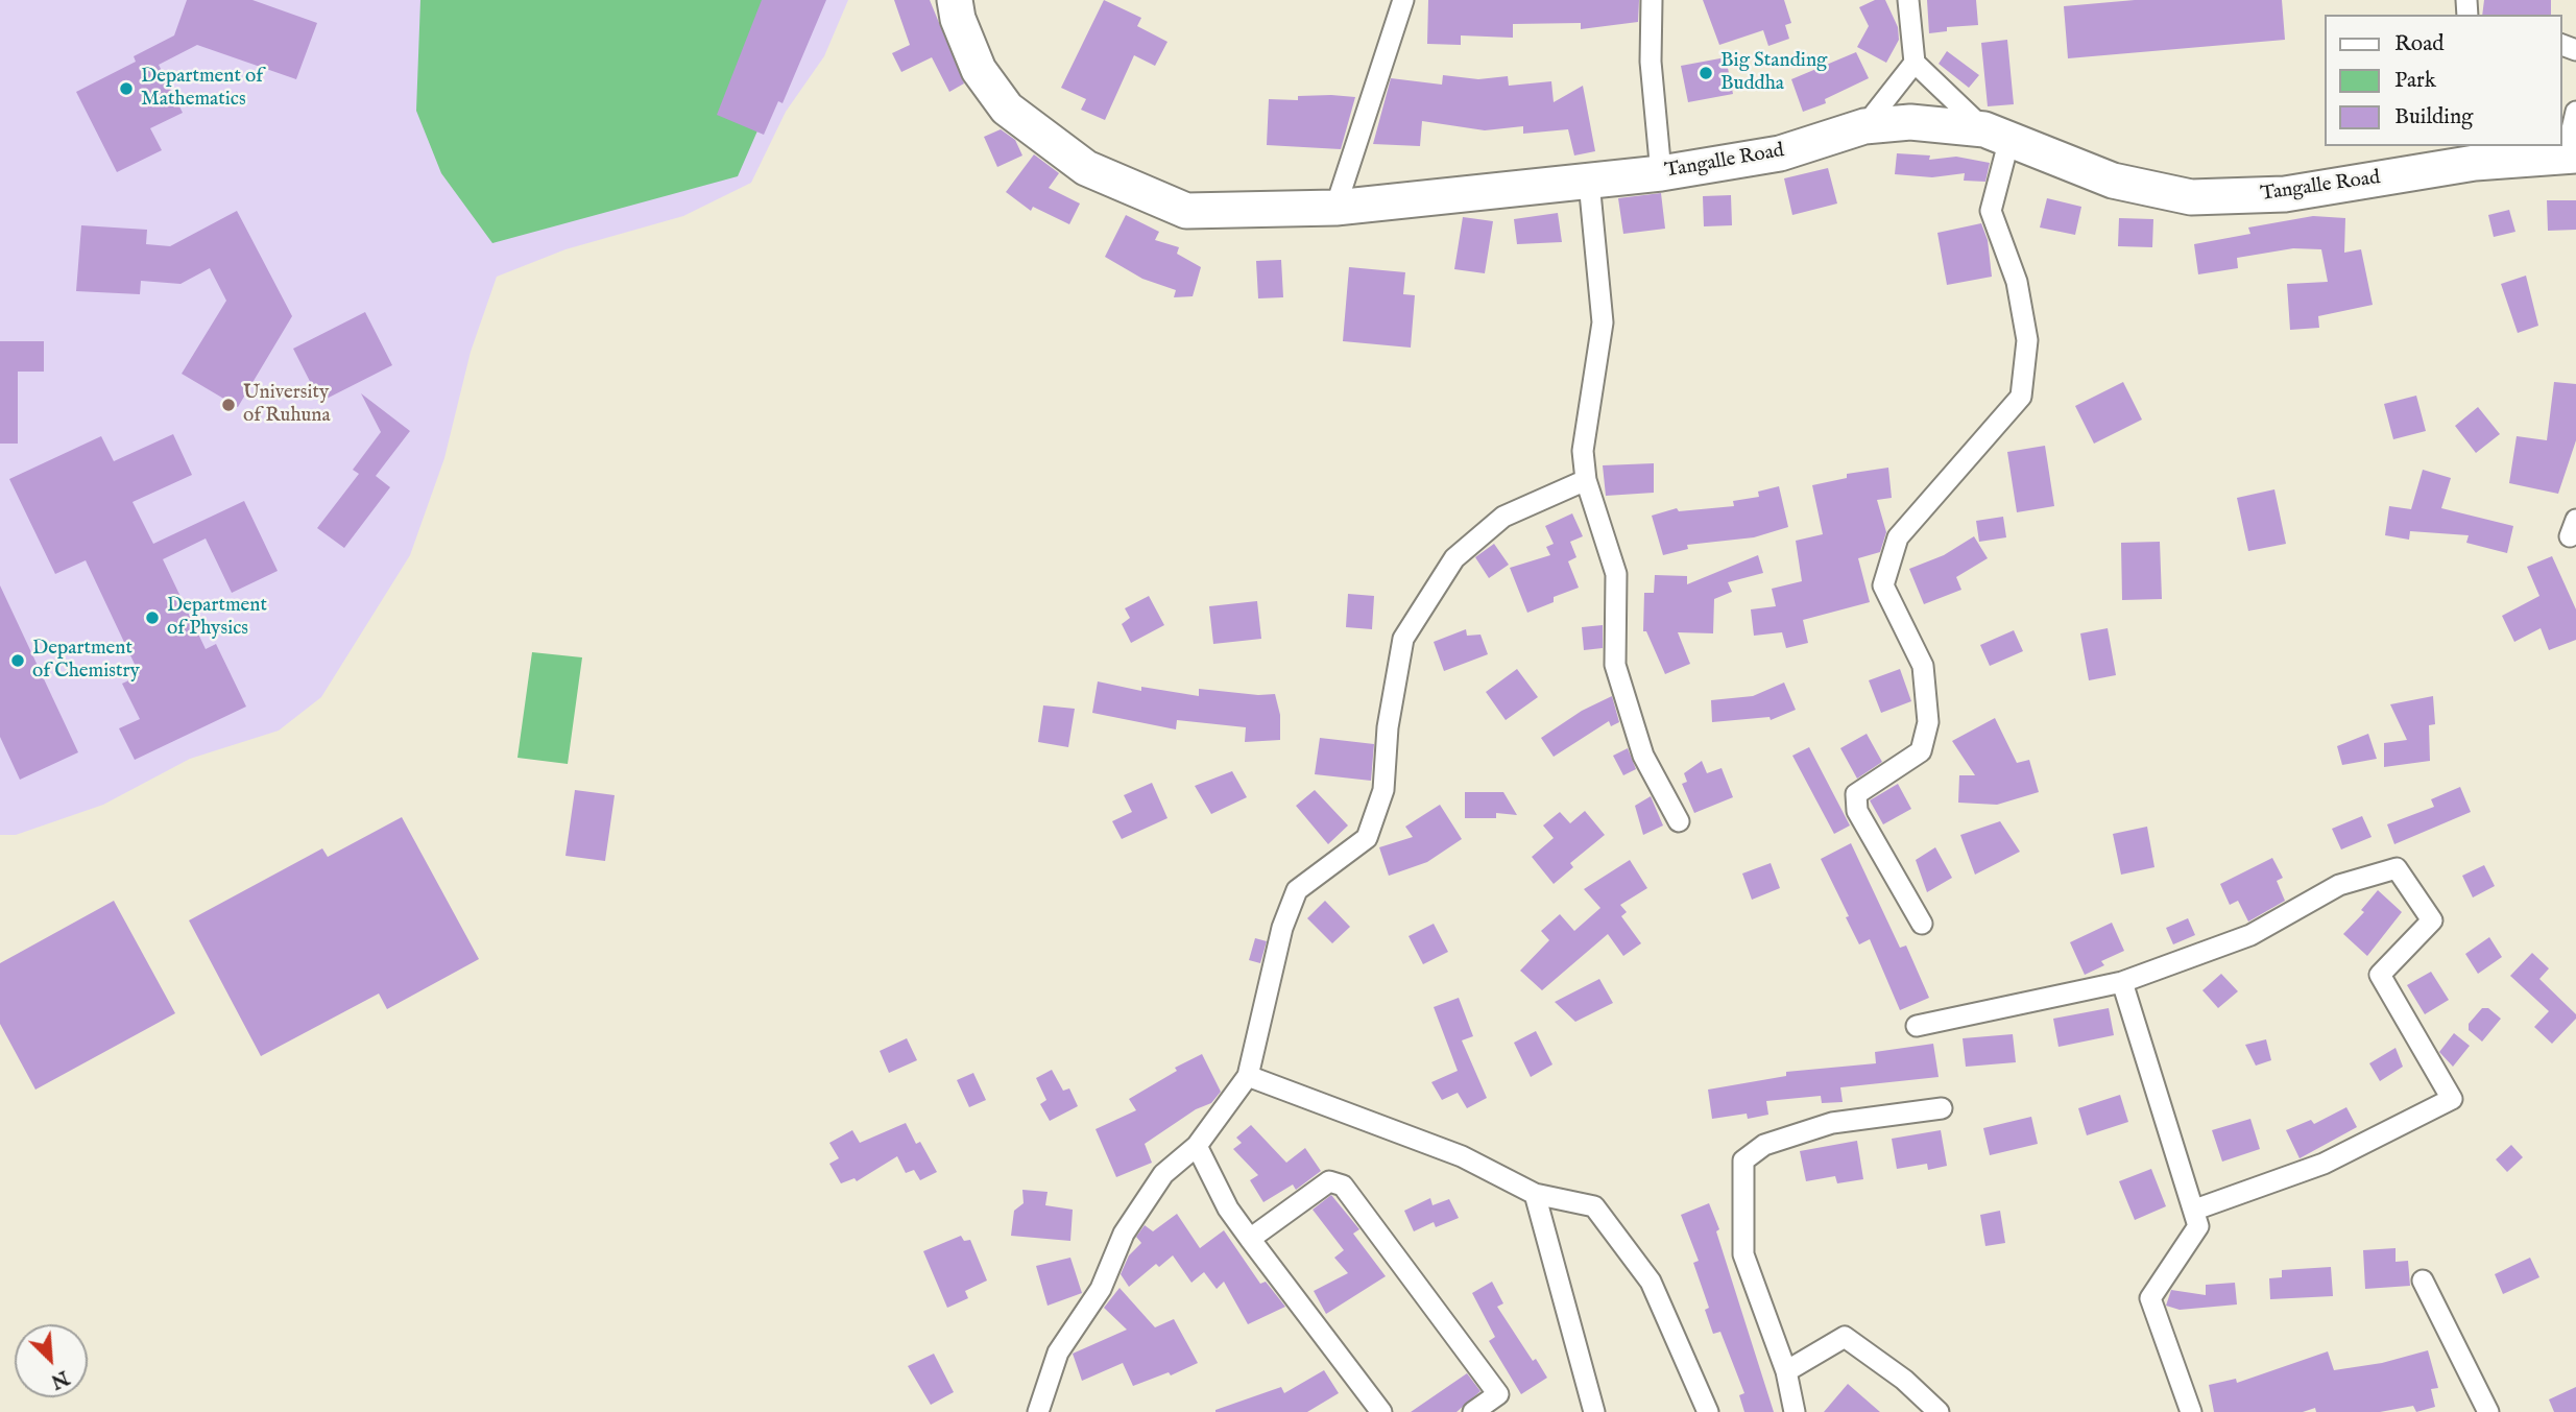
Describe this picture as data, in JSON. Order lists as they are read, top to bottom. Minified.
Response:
{"streets":{"highway":["Tangalle Road"]},"places":["Big Standing Buddha","Department of Mathematics","University of Ruhuna","Department of Physics","Department of Chemistry"],"legend":["Road","Park","Building"],"north":"bottom right"}
